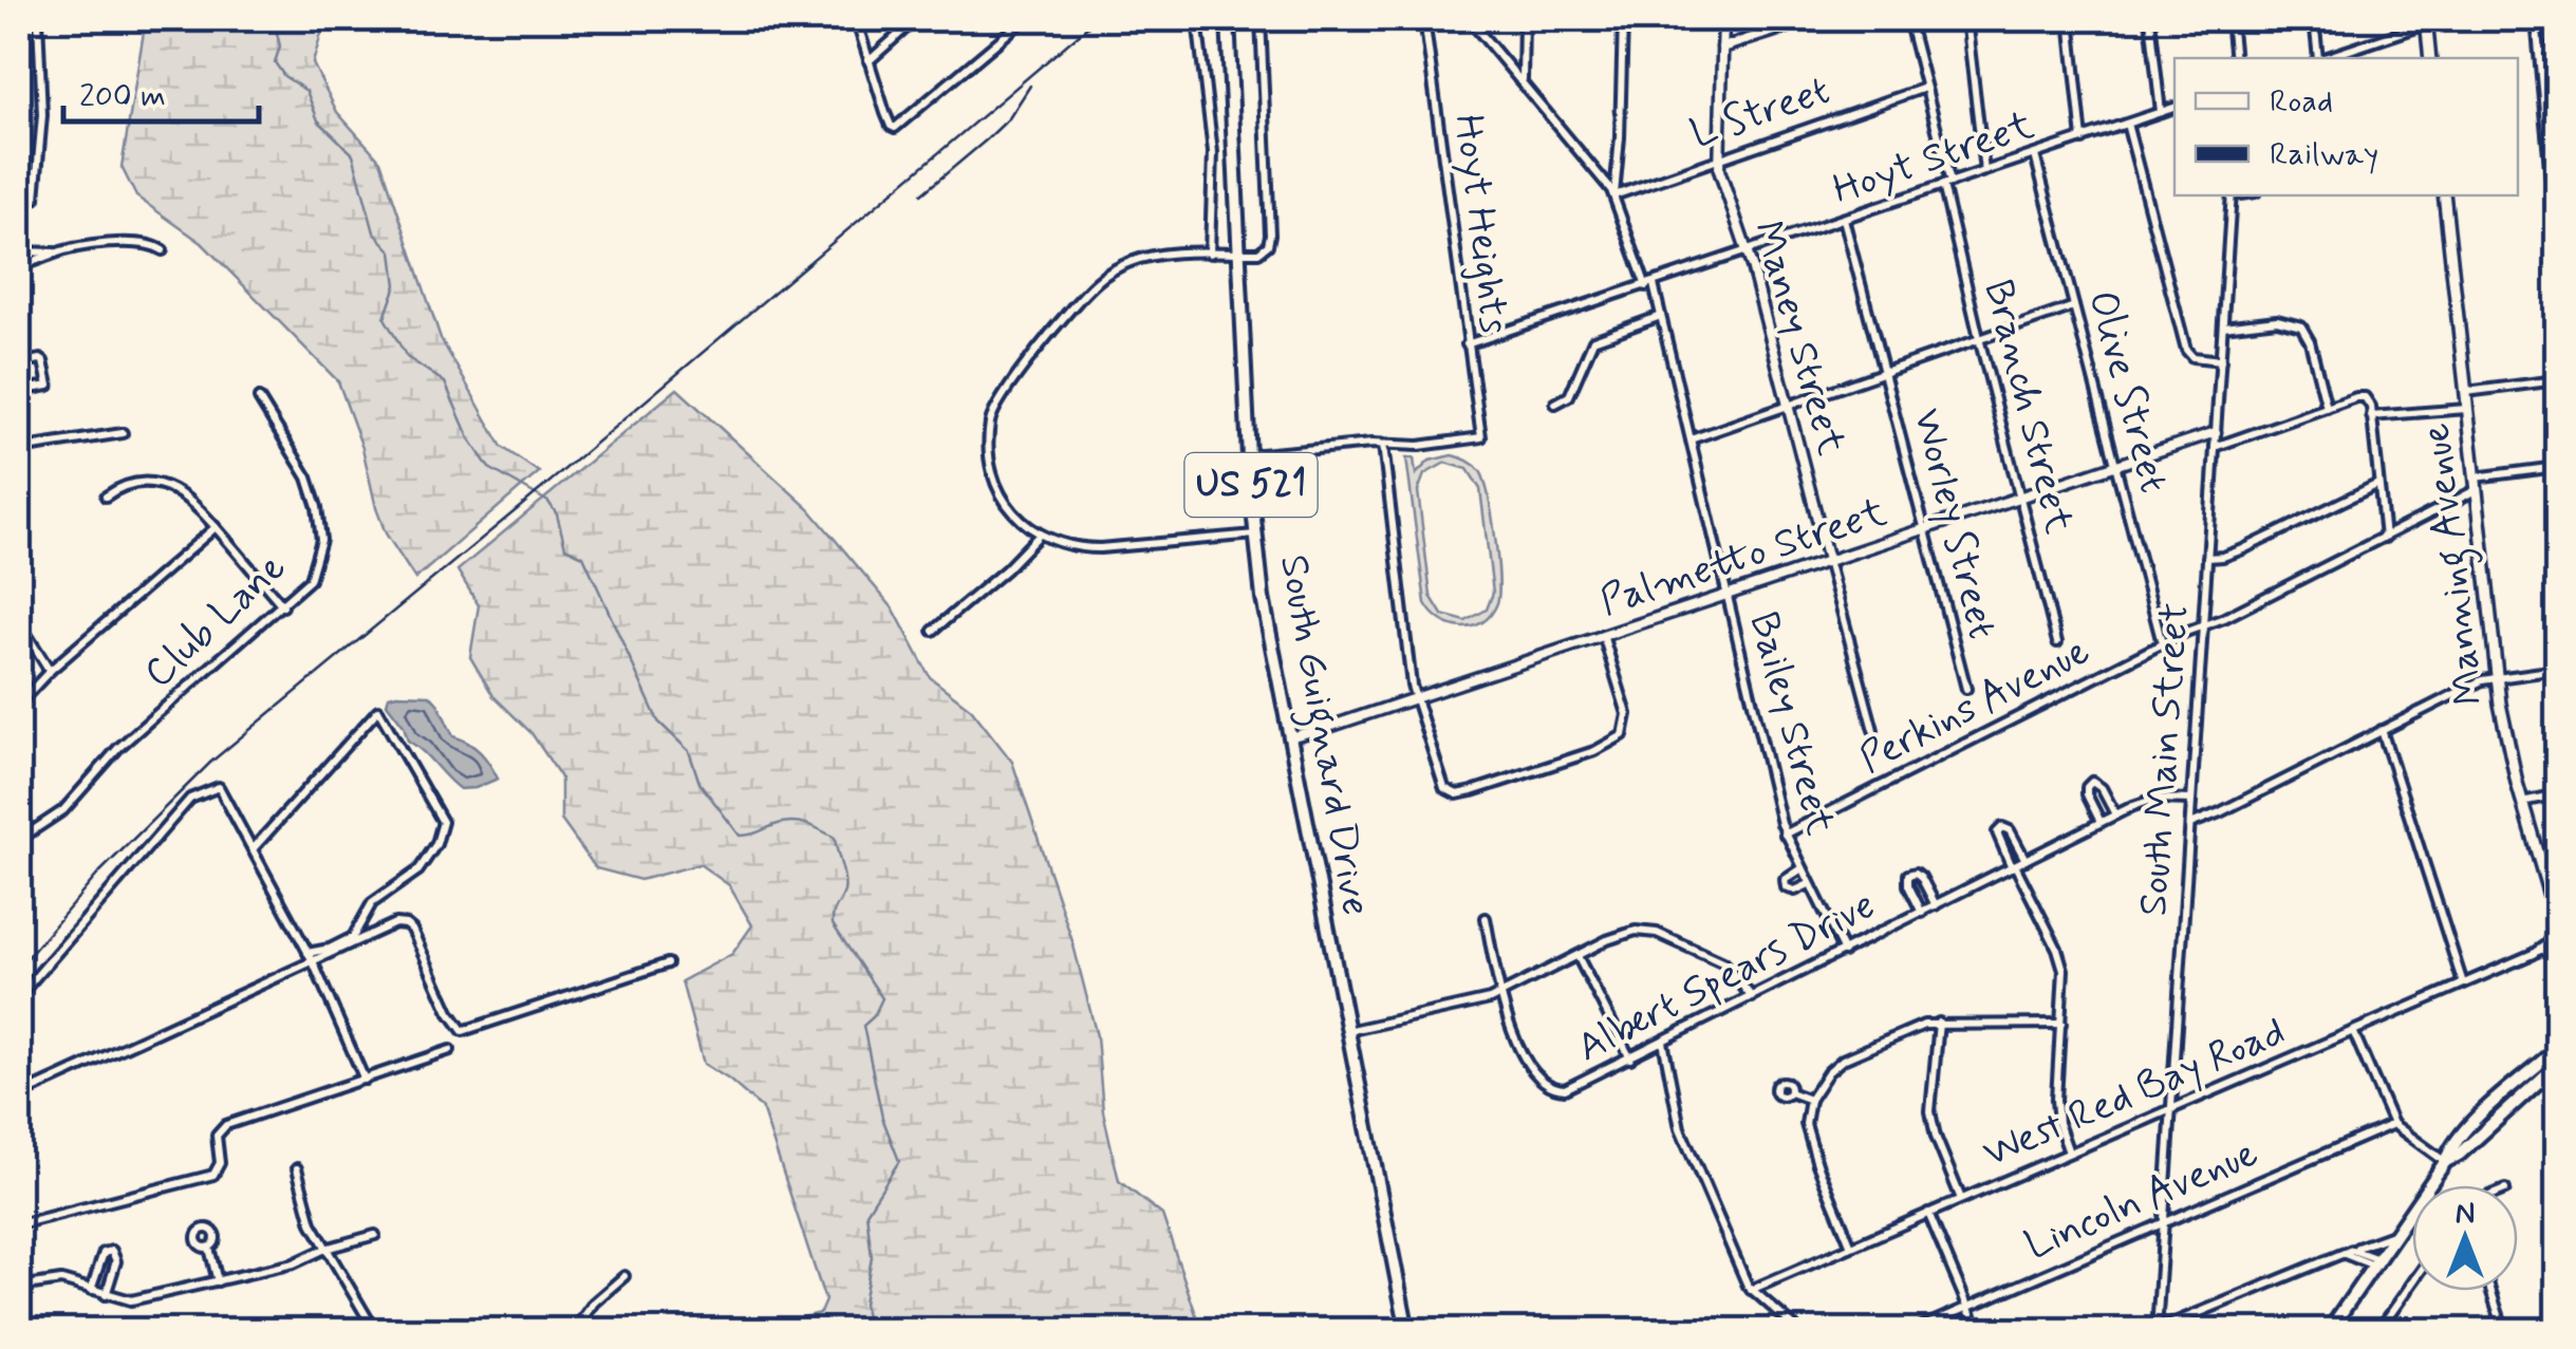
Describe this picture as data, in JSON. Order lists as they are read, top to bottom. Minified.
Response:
{"streets":{"main road":["US 521","Manning Avenue","South Guignard Drive"],"street":["L Street","Hoyt Street","Hoyt Heights","Maney Street","Olive Street","Branch Street","Worley Street","Palmetto Street","Club Lane","Perkins Avenue","Bailey Street","South Main Street","Albert Spears Drive","West Red Bay Road","Lincoln Avenue"]},"crossings":[["L Street","Maney Street"],["L Street","Branch Street"],["L Street","Bailey Street"],["Hoyt Street","Hoyt Heights"],["Hoyt Street","Maney Street"],["Hoyt Street","Olive Street"],["Hoyt Street","Branch Street"],["Hoyt Street","Worley Street"],["Hoyt Street","Bailey Street"],["Maney Street","Palmetto Street"],["Olive Street","Palmetto Street"],["Olive Street","Perkins Avenue"],["Branch Street","Palmetto Street"],["Worley Street","Palmetto Street"],["Palmetto Street","Bailey Street"],["Palmetto Street","South Guignard Drive"],["Palmetto Street","South Main Street"],["Manning Avenue","Perkins Avenue"],["Perkins Avenue","Bailey Street"],["Perkins Avenue","South Main Street"],["Bailey Street","Albert Spears Drive"],["South Main Street","Albert Spears Drive"],["South Main Street","West Red Bay Road"],["South Main Street","Lincoln Avenue"]],"legend":["Road","Railway"],"scale_bar":"200 m","north":"top"}
